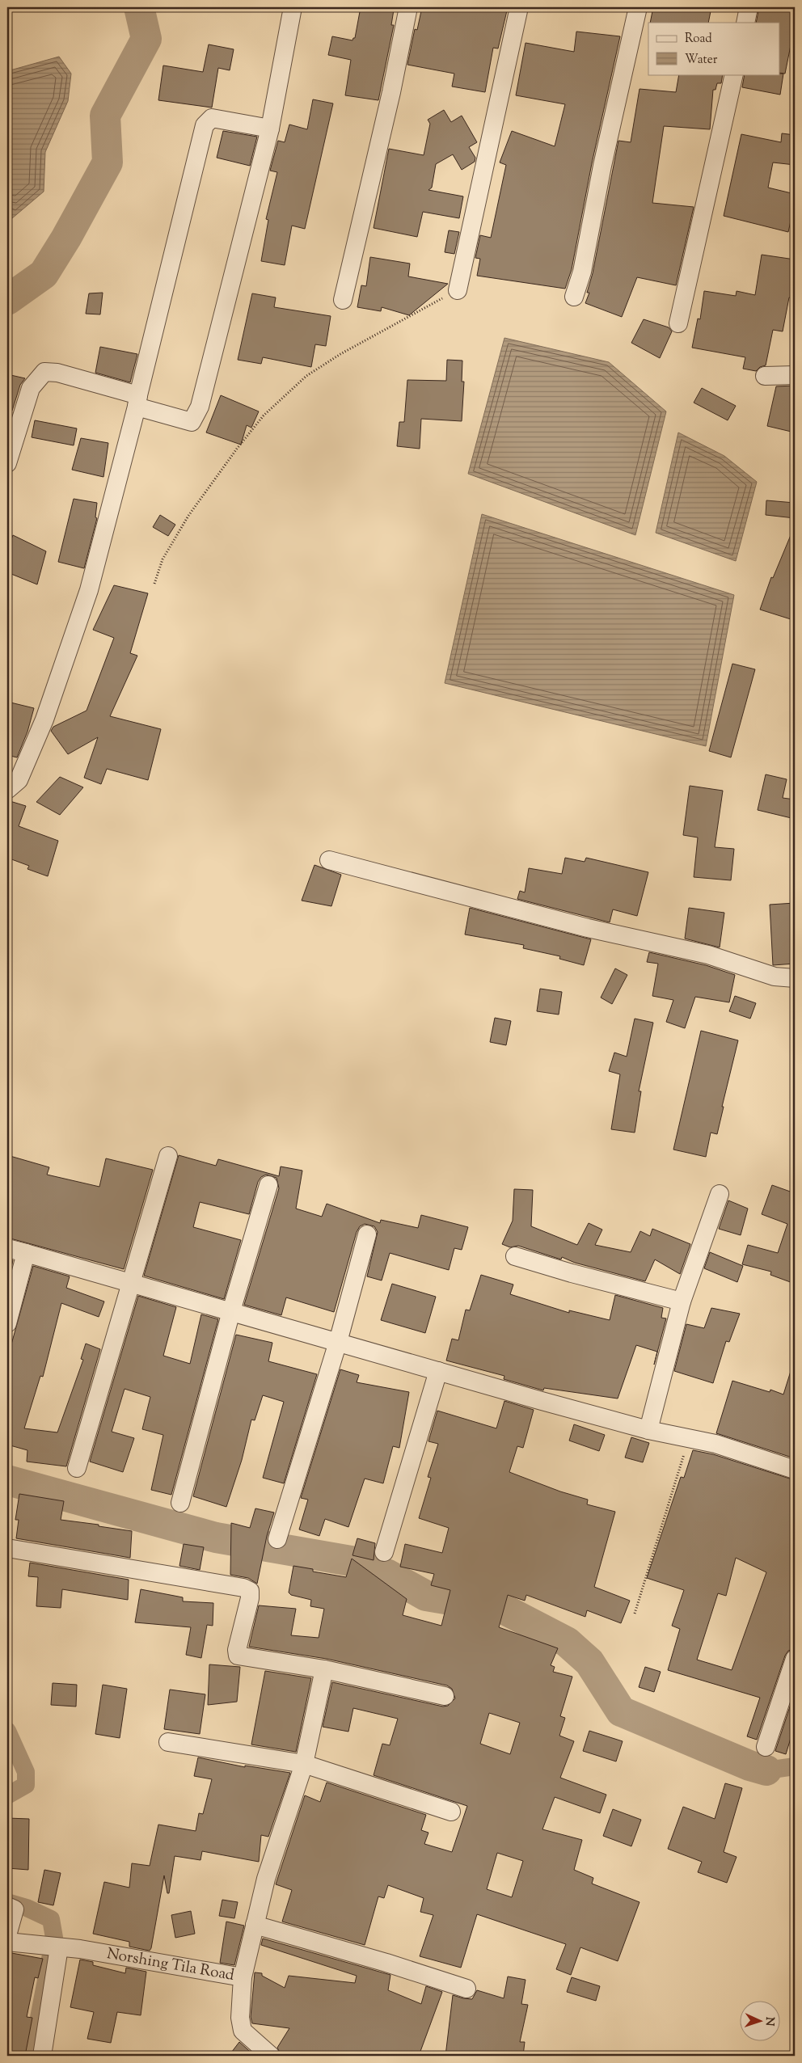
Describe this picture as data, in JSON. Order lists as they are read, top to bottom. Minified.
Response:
{"streets":{"street":["Norshing Tila Road"]},"legend":["Road","Water"],"north":"right"}
